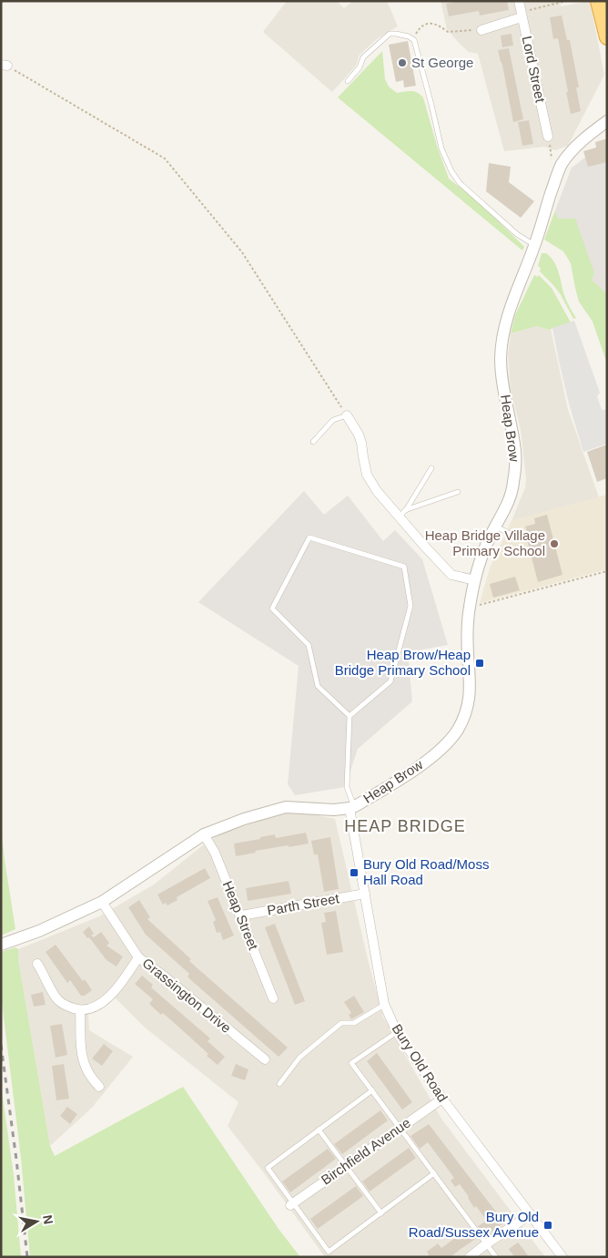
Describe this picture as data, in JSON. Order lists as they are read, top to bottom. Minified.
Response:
{"streets":{"street":["Lord Street","Heap Brow","Parth Street","Heap Street","Grassington Drive","Bury Old Road","Birchfield Avenue"]},"crossings":[["Heap Brow","Bury Old Road"],["Parth Street","Heap Street"],["Parth Street","Bury Old Road"],["Bury Old Road","Birchfield Avenue"]],"districts":["HEAP BRIDGE"],"places":{"other":["St George","Heap Bridge Village Primary School"],"transit":["Heap Brow/Heap Bridge Primary School","Bury Old Road/Moss Hall Road","Bury Old Road/Sussex Avenue"]},"north":"right"}
